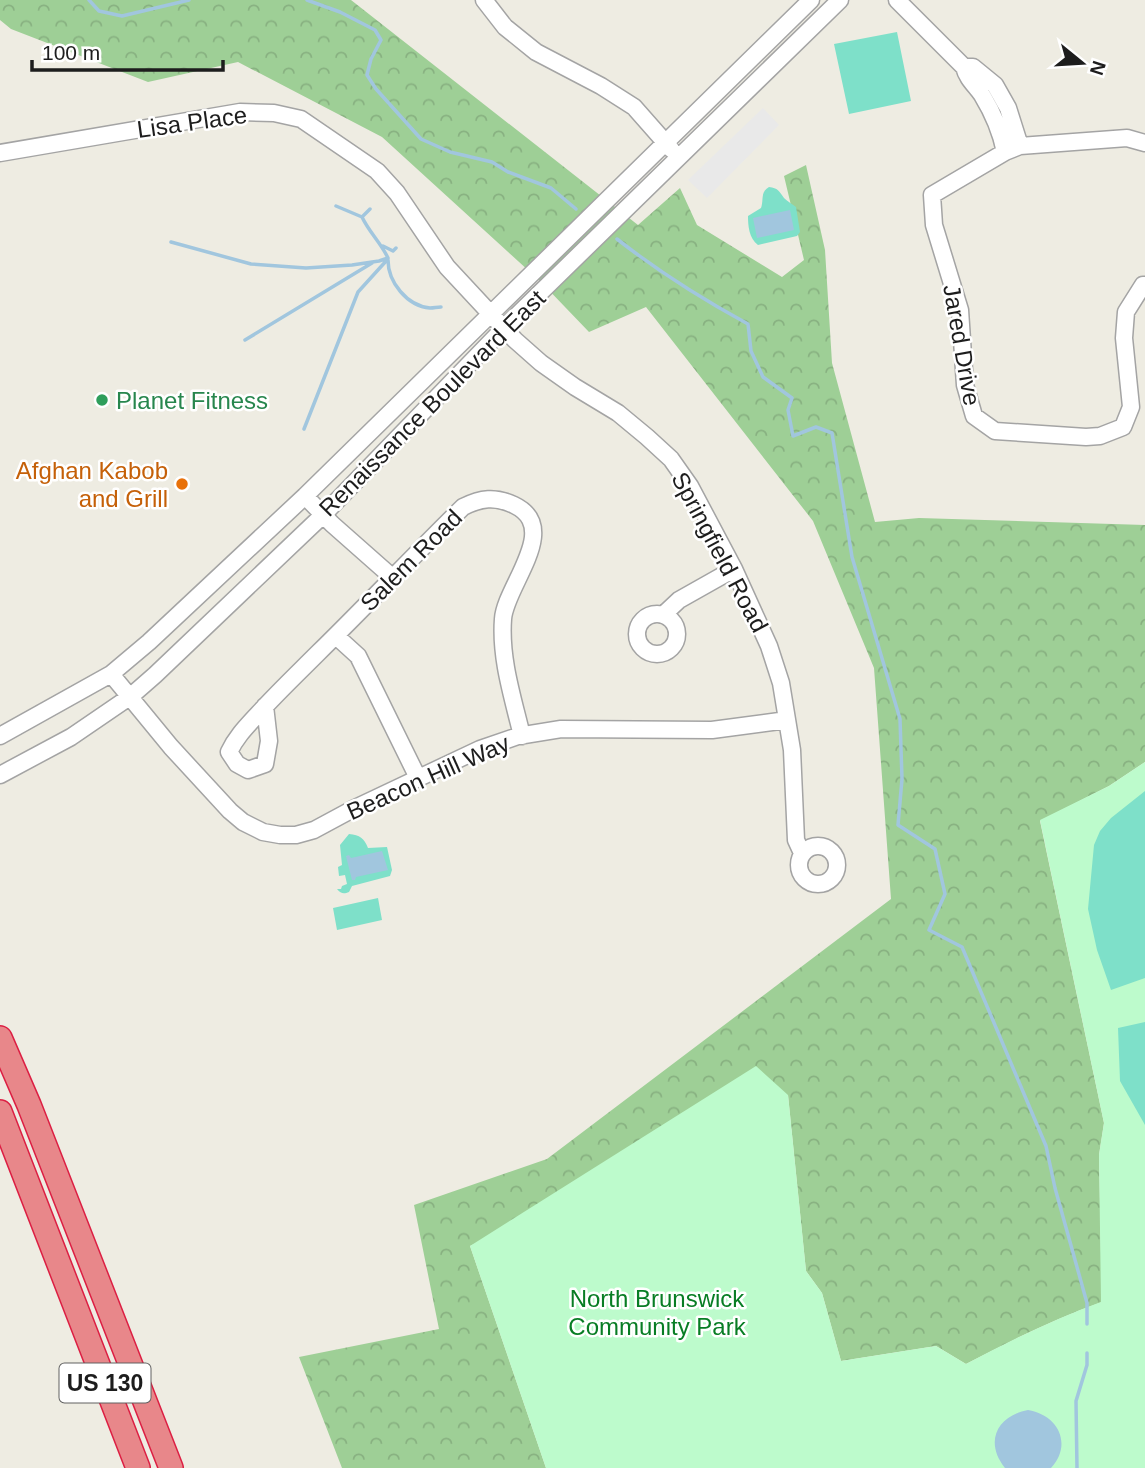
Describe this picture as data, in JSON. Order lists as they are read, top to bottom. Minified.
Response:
{"streets":{"highway":["US 130"],"street":["Lisa Place","Jared Drive","Renaissance Boulevard East","Springfield Road","Salem Road","Beacon Hill Way"]},"crossings":[["Lisa Place","Renaissance Boulevard East"],["Lisa Place","Springfield Road"],["Renaissance Boulevard East","Springfield Road"],["Renaissance Boulevard East","Beacon Hill Way"],["Springfield Road","Beacon Hill Way"],["Salem Road","Beacon Hill Way"]],"parks":["North Brunswick Community Park"],"places":["Planet Fitness","Afghan Kabob and Grill"],"scale_bar":"100 m","north":"right"}
